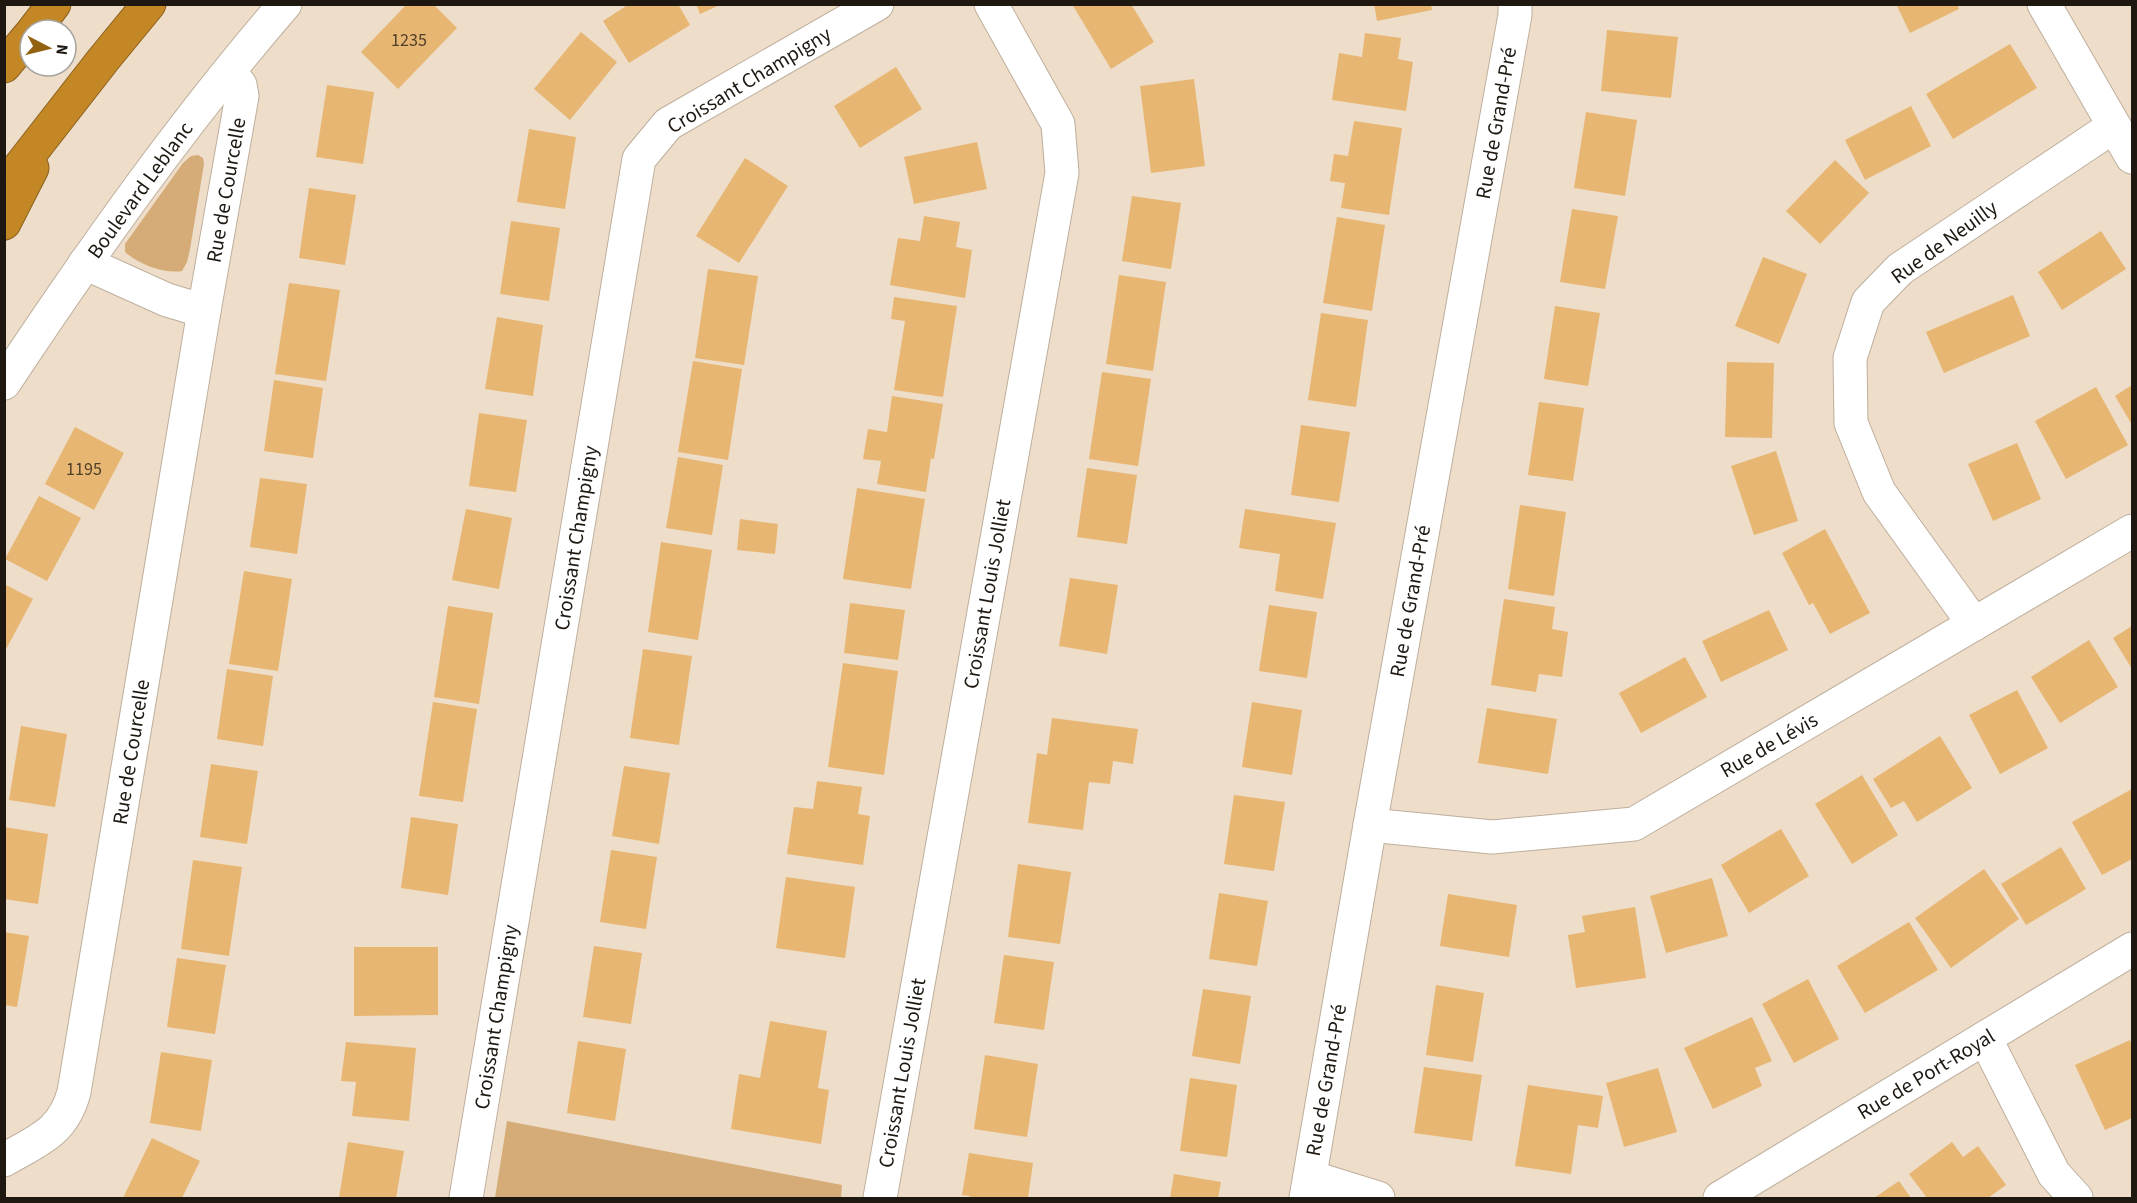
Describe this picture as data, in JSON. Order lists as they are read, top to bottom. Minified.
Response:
{"streets":{"street":["Croissant Champigny","Rue de Grand-Pré","Boulevard Leblanc","Rue de Courcelle","Rue de Neuilly","Croissant Louis Jolliet","Rue de Lévis","Rue de Port-Royal"]},"crossings":[["Rue de Grand-Pré","Rue de Lévis"],["Boulevard Leblanc","Rue de Courcelle"],["Rue de Neuilly","Rue de Lévis"]],"house_numbers":["1235","1195"],"north":"right"}
